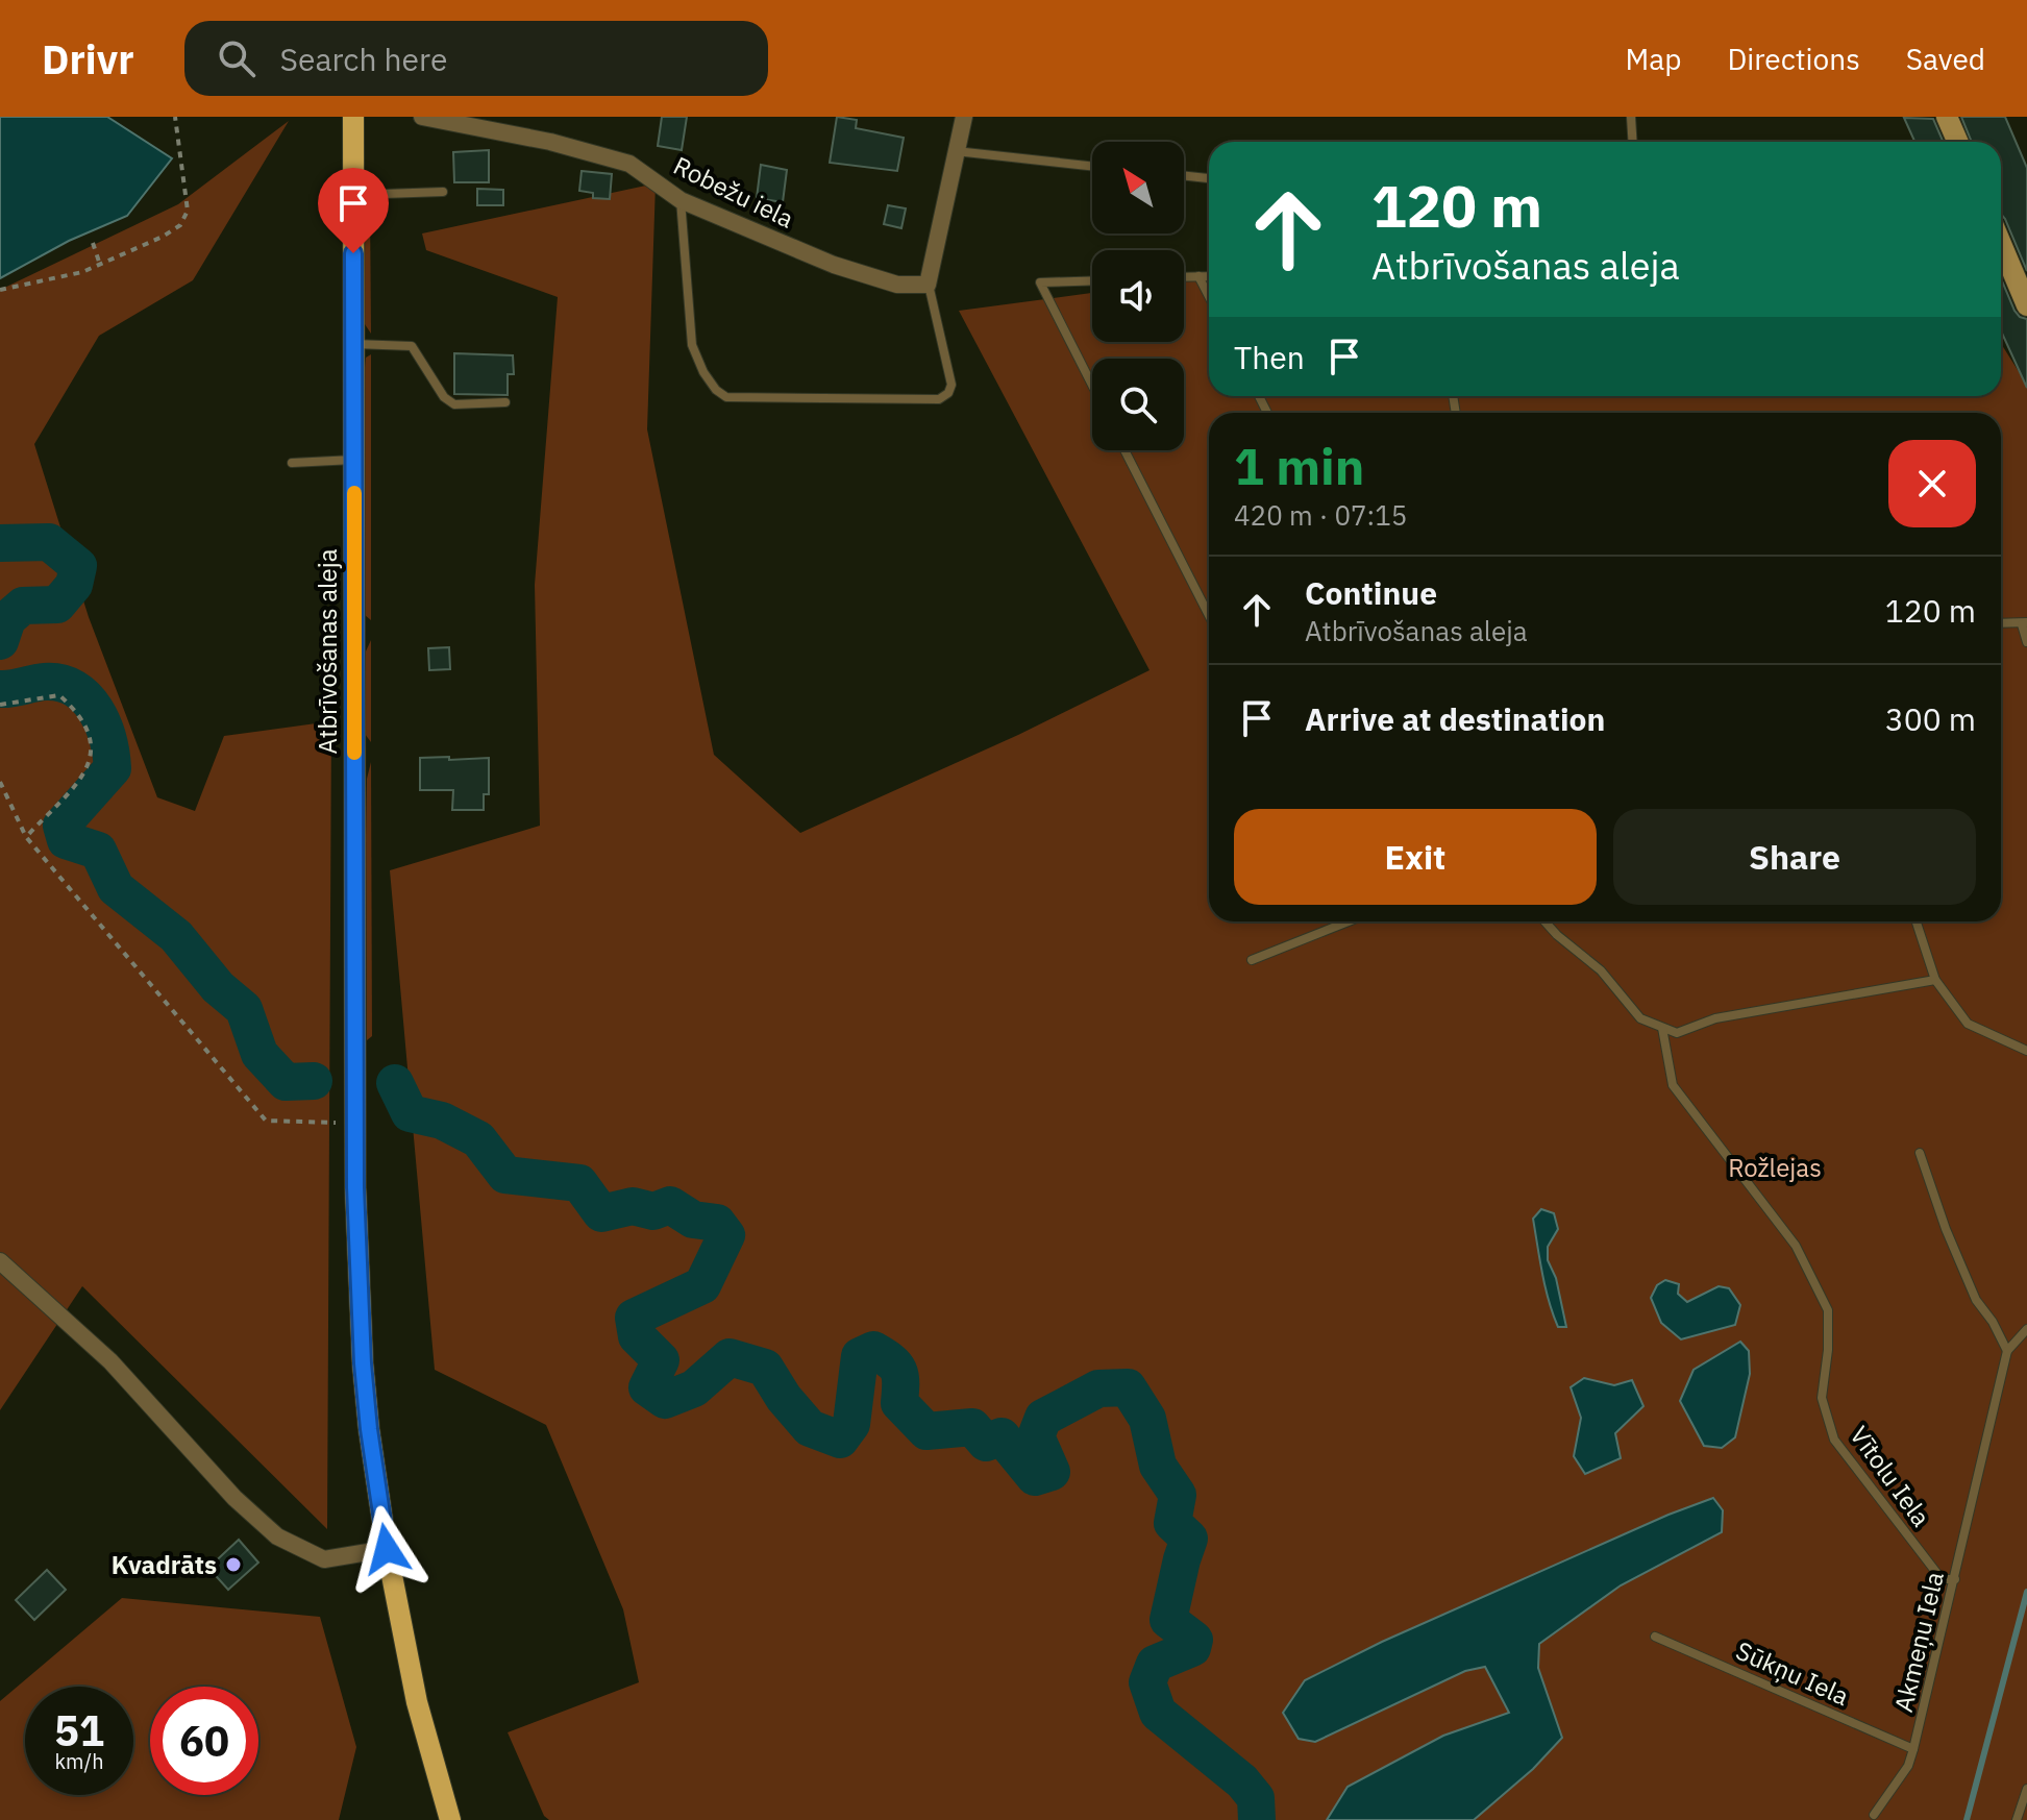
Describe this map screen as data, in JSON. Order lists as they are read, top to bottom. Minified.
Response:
{"streets":{"main road":["Atbrīvošanas aleja"],"street":["Robežu iela"],"lane":["Vītolu Iela","Akmeņu Iela","Sūkņu Iela"]},"crossings":[["Vītolu Iela","Akmeņu Iela"],["Akmeņu Iela","Sūkņu Iela"]],"parks":["Rožlejas"],"places":["Kvadrāts"],"north":"top left","page":{"header":"Drivr","search":"Search here","nav":["Map","Directions","Saved"],"turn":["120 m","Atbrīvošanas aleja"],"then":"Then","heading":["1 min","420 m · 07:15"],"list":[{"name":"Continue","note":"Atbrīvošanas aleja","value":"120 m"},{"name":"Arrive at destination","value":"300 m"}],"buttons":["Exit","Share"],"speed":"51 km/h","limit":"60"}}
